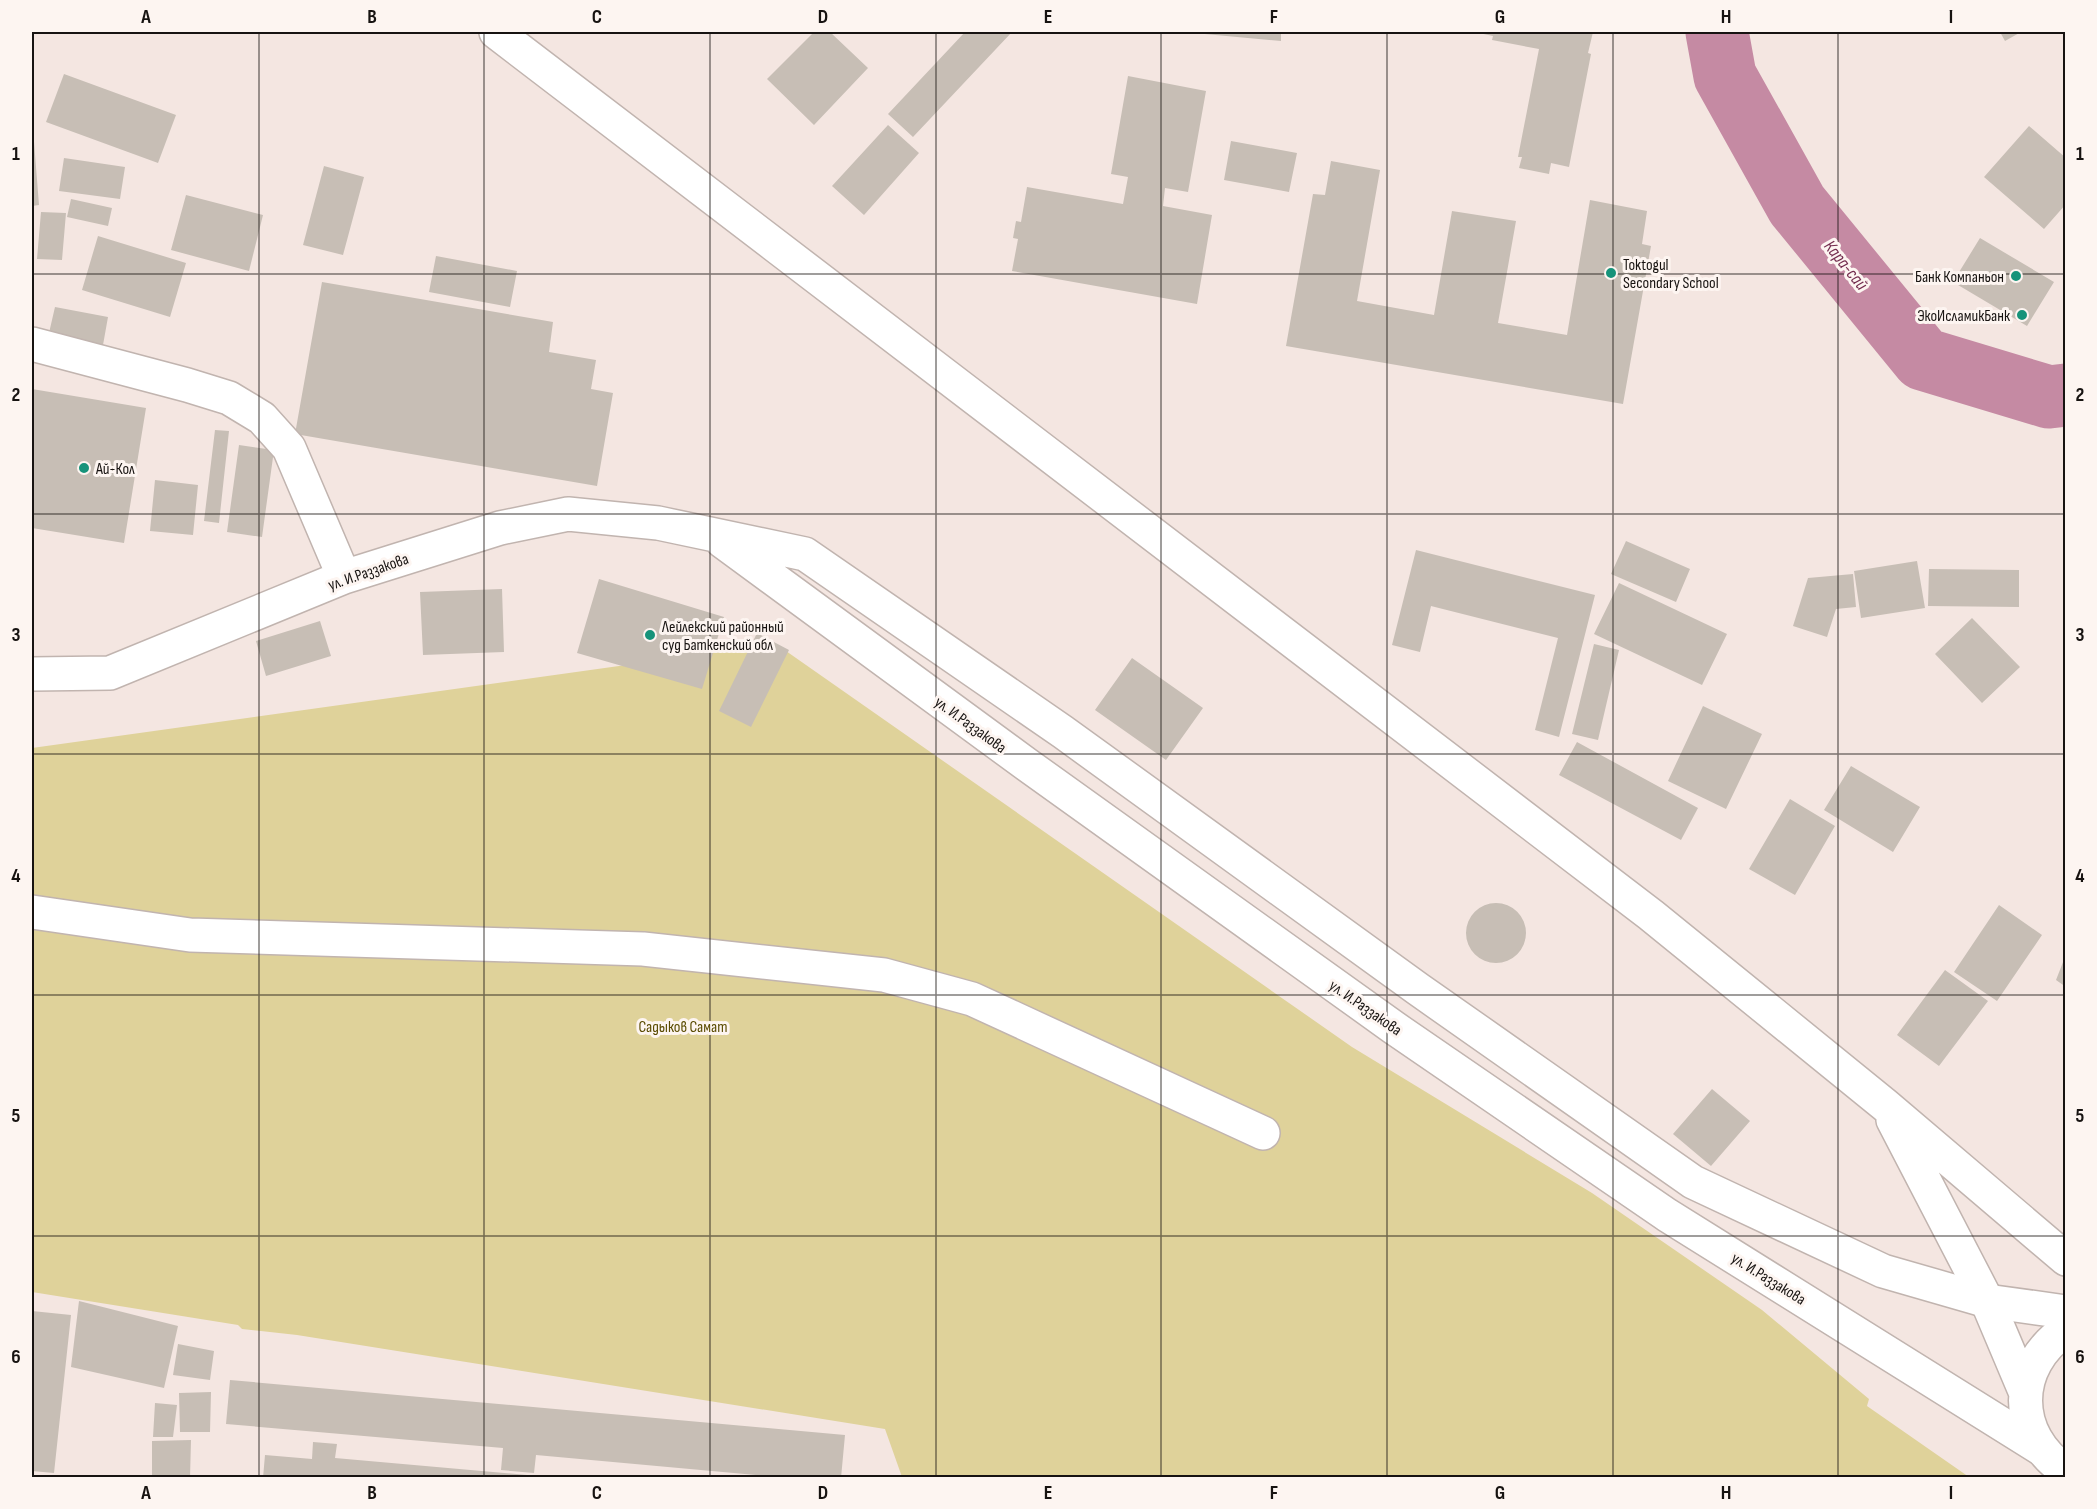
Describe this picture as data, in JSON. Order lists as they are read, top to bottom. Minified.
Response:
{"streets":{"street":["ул. И.Раззакова"]},"water":["Кара-сай"],"parks":["Садыков Самат"],"places":["Toktogul Secondary School","Банк Компаньон","ЭкоИсламикБанк","Ай-Кол","Лейлекский районный суд Баткенский обл"],"grid":{"columns":["A","B","C","D","E","F","G","H","I"],"rows":["1","2","3","4","5","6"]}}
